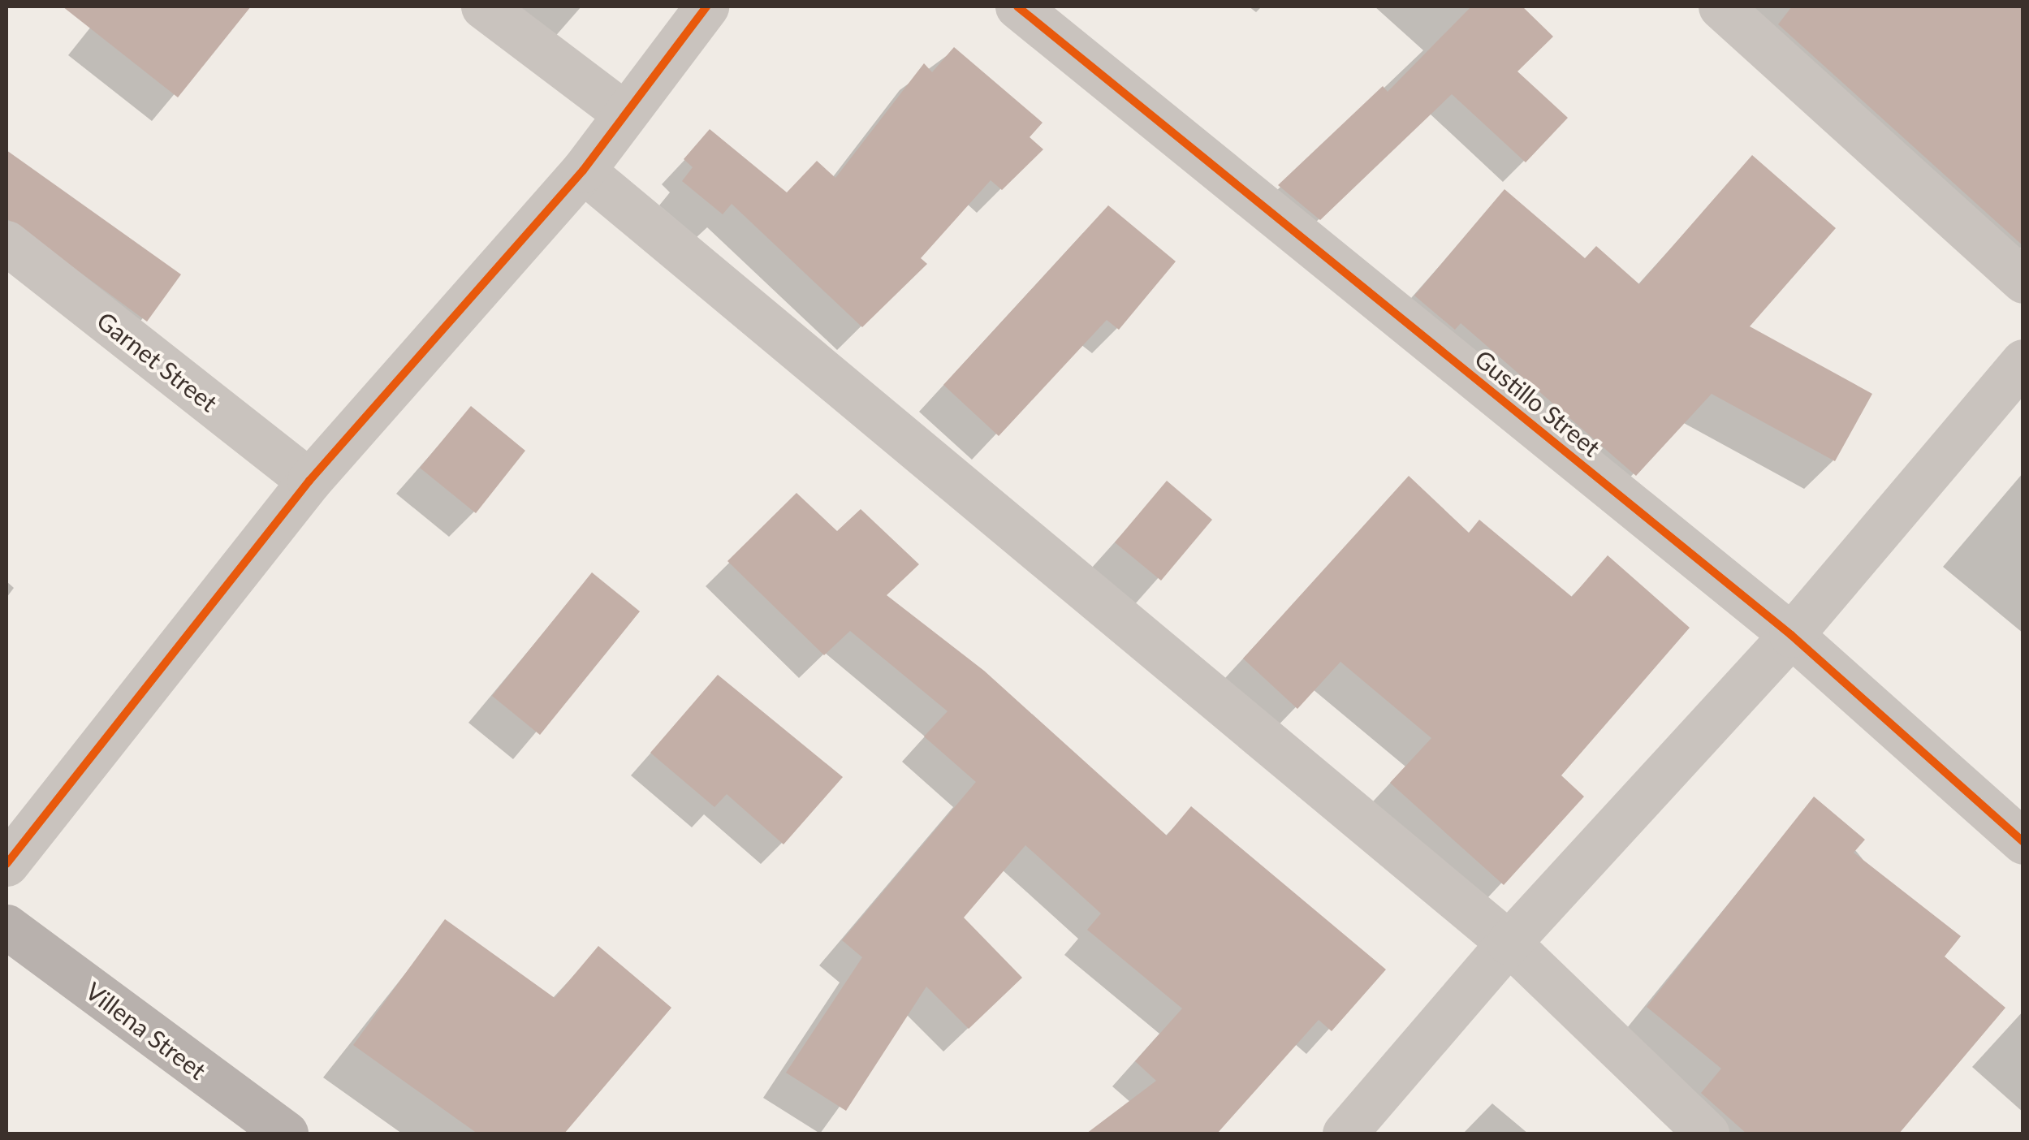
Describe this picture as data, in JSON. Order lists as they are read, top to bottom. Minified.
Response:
{"streets":{"main road":["Villena Street"],"street":["Garnet Street","Gustillo Street"]}}
